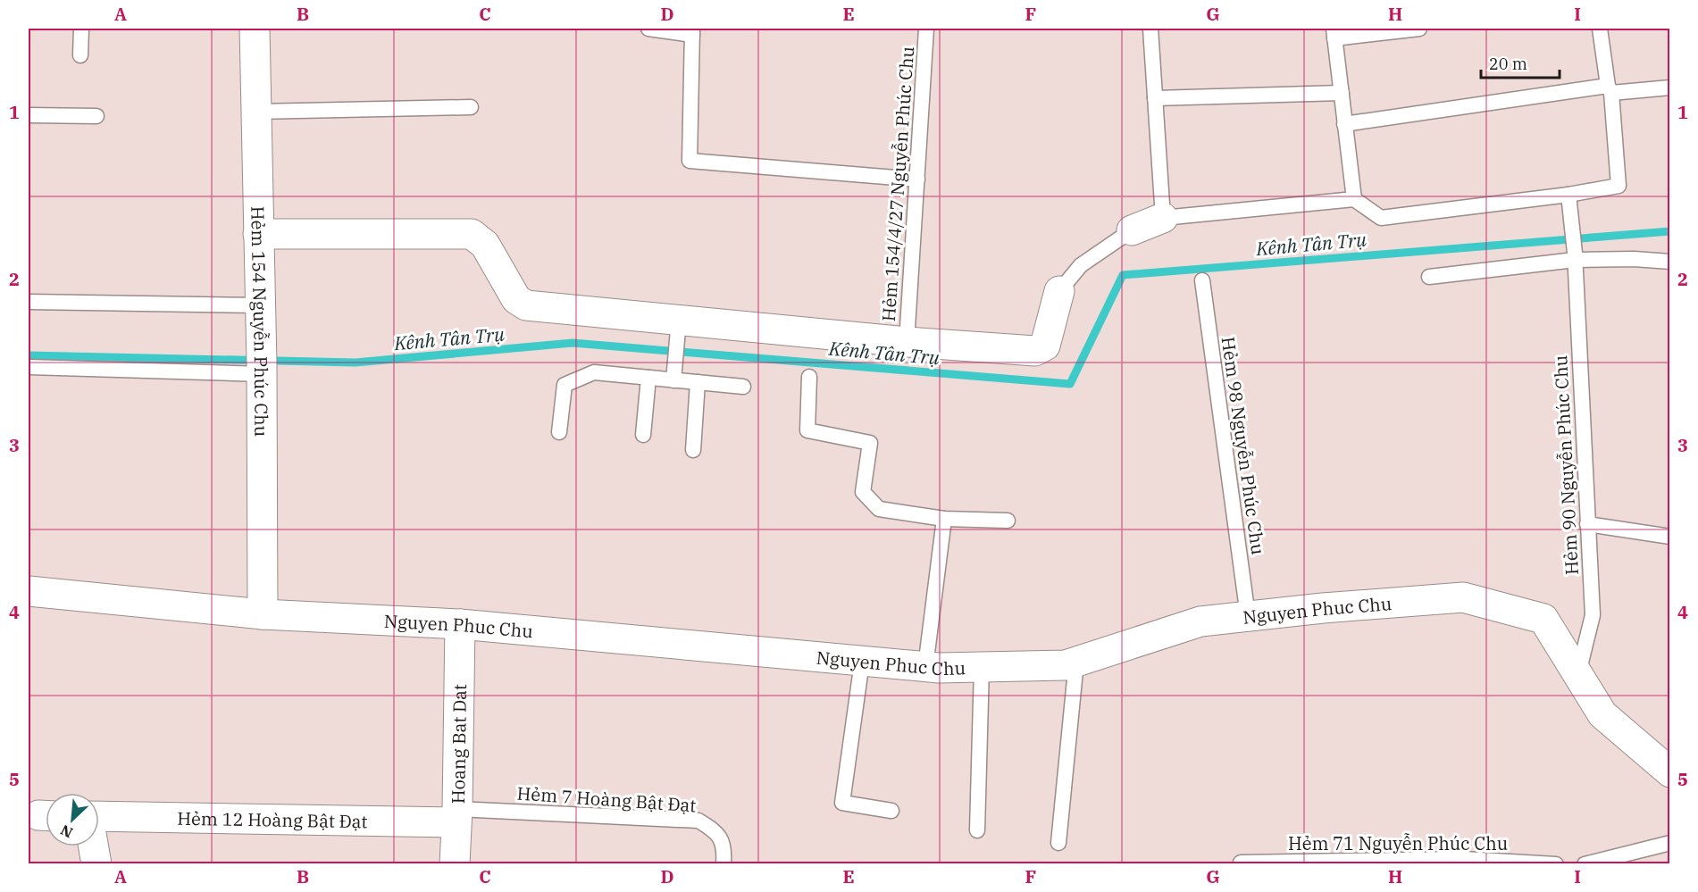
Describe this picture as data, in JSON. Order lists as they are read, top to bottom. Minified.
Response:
{"streets":{"street":["Hẻm 154 Nguyễn Phúc Chu","Nguyen Phuc Chu","Hoang Bat Dat","Hẻm 12 Hoàng Bật Đạt"],"lane":["Hẻm 154/4/27 Nguyễn Phúc Chu","Hẻm 98 Nguyễn Phúc Chu","Hẻm 90 Nguyễn Phúc Chu","Hẻm 7 Hoàng Bật Đạt","Hẻm 71 Nguyễn Phúc Chu"]},"crossings":[["Hẻm 154 Nguyễn Phúc Chu","Nguyen Phuc Chu"],["Hẻm 98 Nguyễn Phúc Chu","Nguyen Phuc Chu"],["Hẻm 90 Nguyễn Phúc Chu","Nguyen Phuc Chu"],["Nguyen Phuc Chu","Hoang Bat Dat"],["Hoang Bat Dat","Hẻm 7 Hoàng Bật Đạt"],["Hoang Bat Dat","Hẻm 12 Hoàng Bật Đạt"],["Hẻm 7 Hoàng Bật Đạt","Hẻm 12 Hoàng Bật Đạt"]],"water":["Kênh Tân Trụ"],"scale_bar":"20 m","north":"bottom left","grid":{"columns":["A","B","C","D","E","F","G","H","I"],"rows":["1","2","3","4","5"]}}
